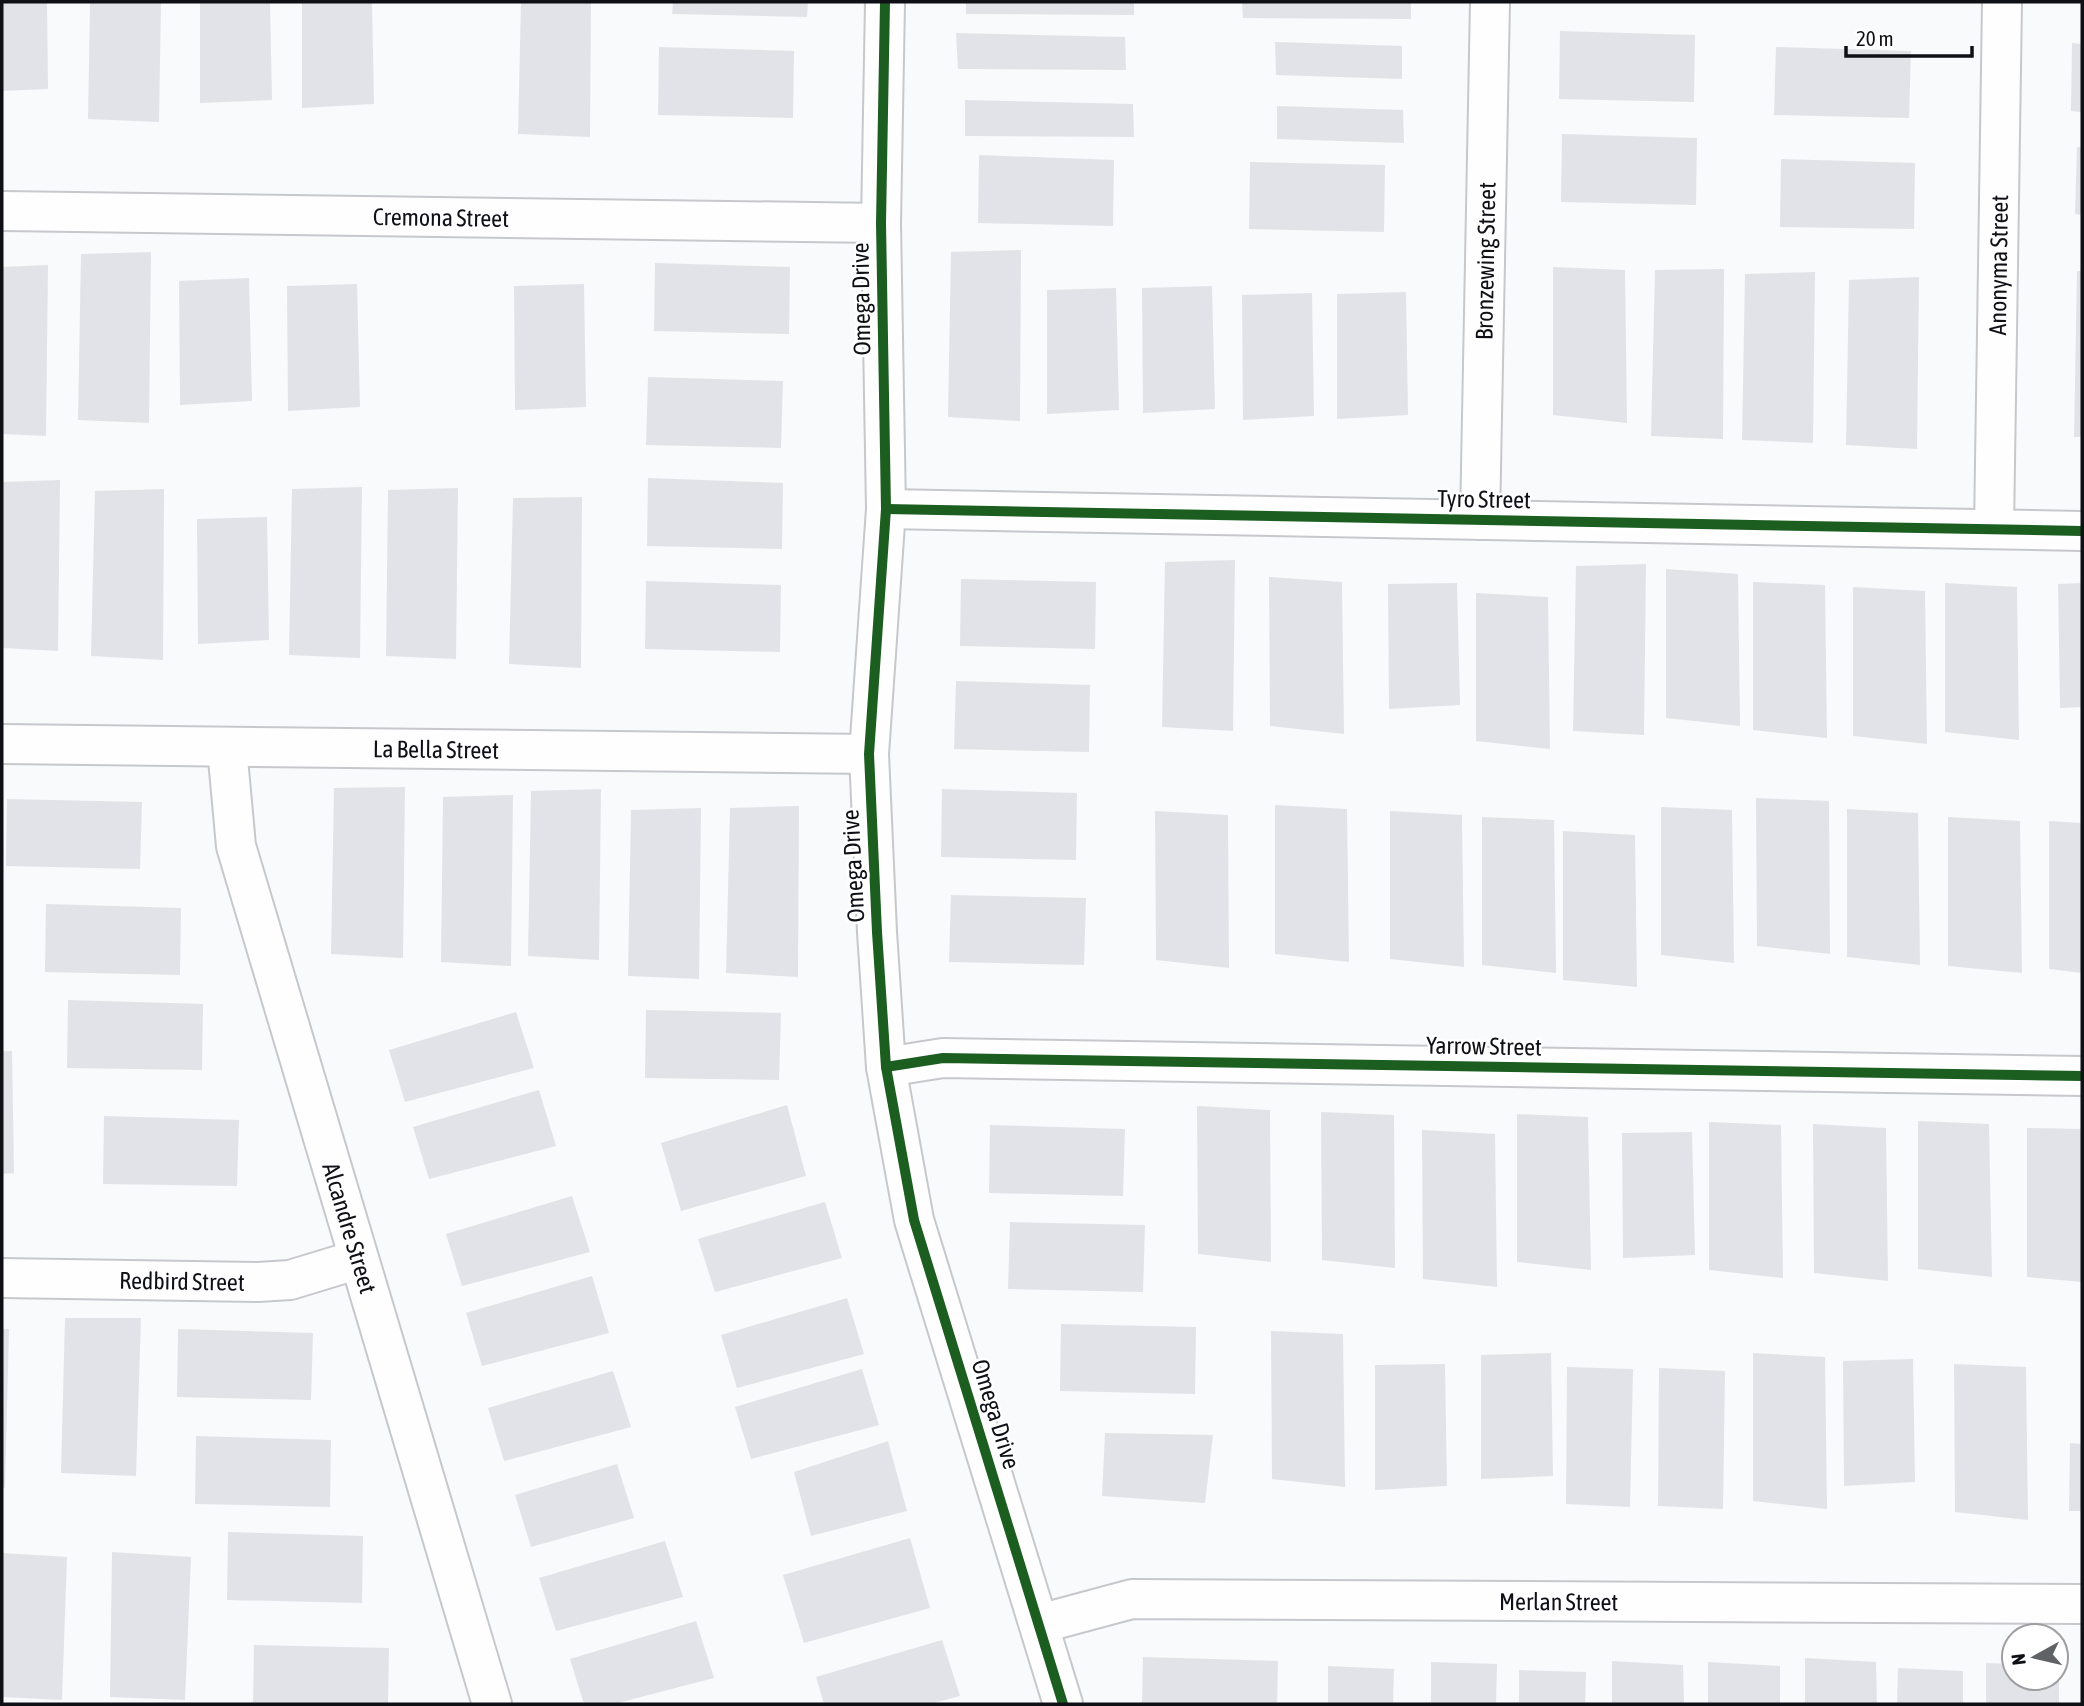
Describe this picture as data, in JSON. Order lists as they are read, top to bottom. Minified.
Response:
{"streets":{"street":["Cremona Street","Bronzewing Street","Anonyma Street","Omega Drive","Tyro Street","La Bella Street","Yarrow Street","Alcandre Street","Redbird Street","Merlan Street"]},"crossings":[["Cremona Street","Omega Drive"],["Bronzewing Street","Tyro Street"],["Anonyma Street","Tyro Street"],["Omega Drive","Tyro Street"],["Omega Drive","La Bella Street"],["Omega Drive","Yarrow Street"],["Omega Drive","Merlan Street"],["La Bella Street","Alcandre Street"],["Alcandre Street","Redbird Street"]],"scale_bar":"20 m","north":"left"}
